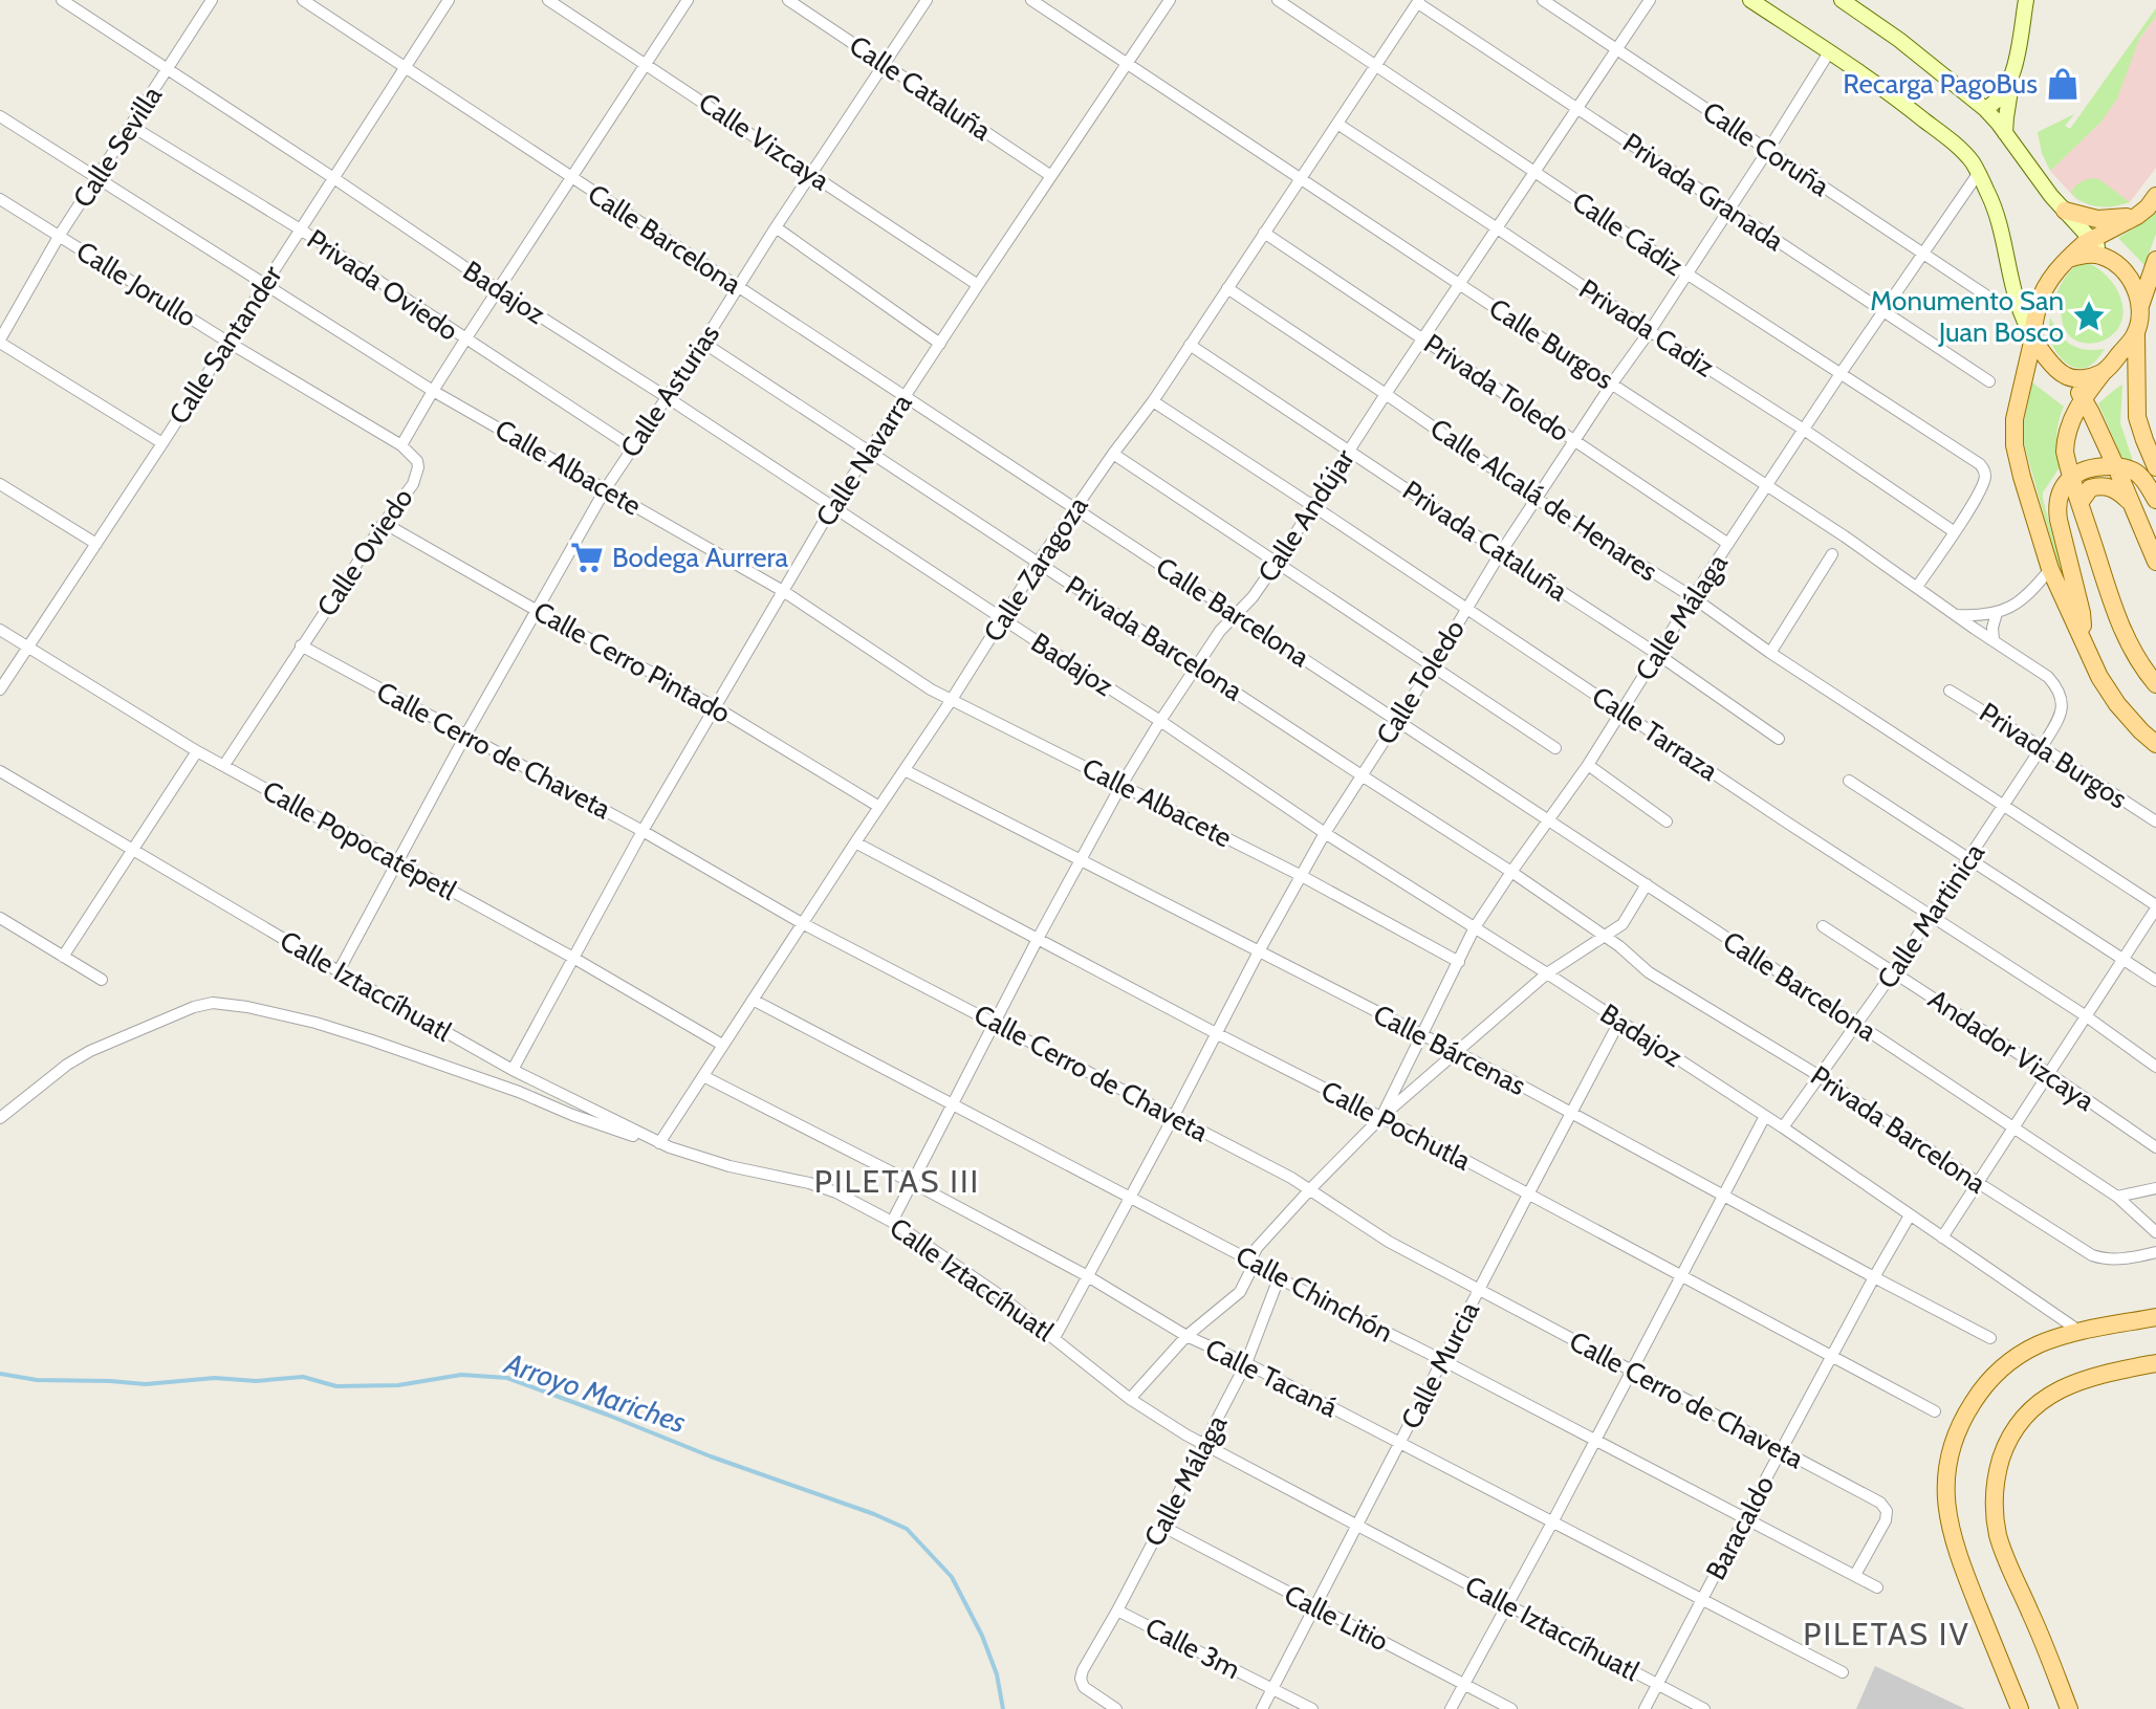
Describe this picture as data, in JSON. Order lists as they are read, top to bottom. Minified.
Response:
{"streets":{"street":["Calle Cataluña","Calle Vizcaya","Calle Sevilla","Calle Coruña","Privada Granada","Calle Cádiz","Calle Barcelona","Calle Jorullo","Privada Oviedo","Badajoz","Privada Cadiz","Calle Burgos","Calle Santander","Privada Toledo","Calle Asturias","Calle Navarra","Calle Albacete","Calle Alcalá de Henares","Calle Andújar","Privada Cataluña","Calle Oviedo","Calle Zaragoza","Calle Málaga","Privada Barcelona","Calle Cerro Pintado","Calle Toledo","Calle Tarraza","Calle Cerro de Chaveta","Privada Burgos","Calle Popocatépetl","Calle Martinica","Calle Iztaccíhuatl","Calle Bárcenas","Andador Vizcaya","Calle Pochutla","Calle Chinchón","Calle Murcia","Calle Tacaná","Baracaldo","Calle Litio","Calle 3m"]},"crossings":[["Calle Cataluña","Calle Asturias"],["Calle Cataluña","Calle Navarra"],["Calle Vizcaya","Calle Asturias"],["Calle Vizcaya","Calle Navarra"],["Calle Vizcaya","Calle Oviedo"],["Calle Sevilla","Calle Jorullo"],["Calle Sevilla","Privada Oviedo"],["Calle Sevilla","Badajoz"],["Calle Sevilla","Calle Albacete"],["Calle Coruña","Calle Andújar"],["Calle Coruña","Calle Málaga"],["Calle Coruña","Calle Toledo"],["Privada Granada","Calle Andújar"],["Privada Granada","Calle Zaragoza"],["Privada Granada","Calle Málaga"],["Privada Granada","Calle Toledo"],["Calle Cádiz","Privada Cadiz"],["Calle Cádiz","Calle Andújar"],["Calle Cádiz","Calle Zaragoza"],["Calle Cádiz","Calle Málaga"],["Calle Cádiz","Calle Toledo"],["Calle Barcelona","Calle Santander"],["Calle Barcelona","Calle Asturias"],["Calle Barcelona","Calle Navarra"],["Calle Barcelona","Calle Andújar"],["Calle Barcelona","Calle Oviedo"],["Calle Barcelona","Calle Zaragoza"],["Calle Barcelona","Calle Málaga"],["Calle Barcelona","Calle Toledo"],["Calle Barcelona","Calle Martinica"],["Calle Jorullo","Calle Santander"],["Calle Jorullo","Calle Oviedo"],["Privada Oviedo","Calle Santander"],["Privada Oviedo","Calle Asturias"],["Privada Oviedo","Calle Oviedo"],["Badajoz","Calle Santander"],["Badajoz","Calle Asturias"],["Badajoz","Calle Navarra"],["Badajoz","Calle Andújar"],["Badajoz","Calle Oviedo"],["Badajoz","Calle Zaragoza"],["Badajoz","Calle Málaga"],["Badajoz","Calle Toledo"],["Badajoz","Calle Martinica"],["Badajoz","Calle Murcia"],["Badajoz","Baracaldo"],["Privada Cadiz","Calle Andújar"],["Privada Cadiz","Calle Zaragoza"],["Privada Cadiz","Calle Málaga"],["Privada Cadiz","Calle Toledo"],["Calle Burgos","Calle Navarra"],["Calle Burgos","Calle Andújar"],["Calle Burgos","Calle Zaragoza"],["Calle Burgos","Calle Málaga"],["Calle Burgos","Calle Toledo"],["Calle Burgos","Calle Martinica"],["Calle Santander","Calle Albacete"],["Calle Santander","Calle Popocatépetl"],["Privada Toledo","Calle Andújar"],["Privada Toledo","Calle Zaragoza"],["Privada Toledo","Calle Málaga"],["Privada Toledo","Calle Toledo"],["Calle Asturias","Calle Albacete"],["Calle Asturias","Privada Barcelona"],["Calle Asturias","Calle Cerro Pintado"],["Calle Asturias","Calle Cerro de Chaveta"],["Calle Asturias","Calle Popocatépetl"],["Calle Asturias","Calle Iztaccíhuatl"],["Calle Navarra","Calle Albacete"],["Calle Navarra","Privada Barcelona"],["Calle Navarra","Calle Cerro Pintado"],["Calle Navarra","Calle Cerro de Chaveta"],["Calle Navarra","Calle Popocatépetl"],["Calle Navarra","Calle Iztaccíhuatl"],["Calle Albacete","Calle Andújar"],["Calle Albacete","Calle Oviedo"],["Calle Albacete","Calle Zaragoza"],["Calle Albacete","Calle Málaga"],["Calle Albacete","Calle Toledo"],["Calle Alcalá de Henares","Calle Andújar"],["Calle Alcalá de Henares","Calle Zaragoza"],["Calle Alcalá de Henares","Calle Málaga"],["Calle Alcalá de Henares","Calle Toledo"],["Calle Alcalá de Henares","Calle Martinica"],["Calle Andújar","Privada Cataluña"],["Calle Andújar","Privada Barcelona"],["Calle Andújar","Calle Tarraza"],["Calle Andújar","Calle Cerro de Chaveta"],["Calle Andújar","Calle Iztaccíhuatl"],["Calle Andújar","Calle Bárcenas"],["Calle Andújar","Calle Pochutla"],["Calle Andújar","Calle Chinchón"],["Calle Andújar","Calle Tacaná"],["Privada Cataluña","Calle Zaragoza"],["Privada Cataluña","Calle Málaga"],["Privada Cataluña","Calle Toledo"],["Calle Oviedo","Calle Cerro Pintado"],["Calle Oviedo","Calle Cerro de Chaveta"],["Calle Oviedo","Calle Popocatépetl"],["Calle Zaragoza","Privada Barcelona"],["Calle Zaragoza","Calle Cerro Pintado"],["Calle Zaragoza","Calle Tarraza"],["Calle Zaragoza","Calle Cerro de Chaveta"],["Calle Zaragoza","Calle Popocatépetl"],["Calle Zaragoza","Calle Iztaccíhuatl"],["Calle Zaragoza","Calle Bárcenas"],["Calle Zaragoza","Calle Pochutla"],["Calle Zaragoza","Calle Chinchón"],["Calle Zaragoza","Calle Tacaná"],["Calle Málaga","Privada Barcelona"],["Calle Málaga","Calle Tarraza"],["Calle Málaga","Calle Iztaccíhuatl"],["Calle Málaga","Calle Bárcenas"],["Calle Málaga","Calle Pochutla"],["Calle Málaga","Calle Chinchón"],["Calle Málaga","Calle Tacaná"],["Calle Málaga","Calle Litio"],["Calle Málaga","Calle 3m"],["Privada Barcelona","Calle Toledo"],["Privada Barcelona","Calle Martinica"],["Calle Toledo","Calle Tarraza"],["Calle Toledo","Calle Cerro de Chaveta"],["Calle Toledo","Calle Iztaccíhuatl"],["Calle Toledo","Calle Bárcenas"],["Calle Toledo","Calle Pochutla"],["Calle Toledo","Calle Chinchón"],["Calle Toledo","Calle Tacaná"],["Calle Tarraza","Calle Martinica"],["Calle Cerro de Chaveta","Calle Chinchón"],["Calle Cerro de Chaveta","Calle Murcia"],["Calle Cerro de Chaveta","Baracaldo"],["Privada Burgos","Calle Martinica"],["Calle Martinica","Andador Vizcaya"],["Calle Iztaccíhuatl","Calle Murcia"],["Calle Iztaccíhuatl","Baracaldo"],["Calle Bárcenas","Calle Murcia"],["Calle Bárcenas","Baracaldo"],["Calle Pochutla","Calle Murcia"],["Calle Pochutla","Baracaldo"],["Calle Chinchón","Calle Murcia"],["Calle Chinchón","Baracaldo"],["Calle Murcia","Calle Tacaná"],["Calle Murcia","Calle Litio"],["Calle Murcia","Calle 3m"],["Calle Tacaná","Baracaldo"]],"districts":["PILETAS III","PILETAS IV"],"water":["Arroyo Mariches"],"places":{"shop":["Recarga PagoBus"],"place":["Monumento San Juan Bosco"],"supermarket":["Bodega Aurrera"]}}
